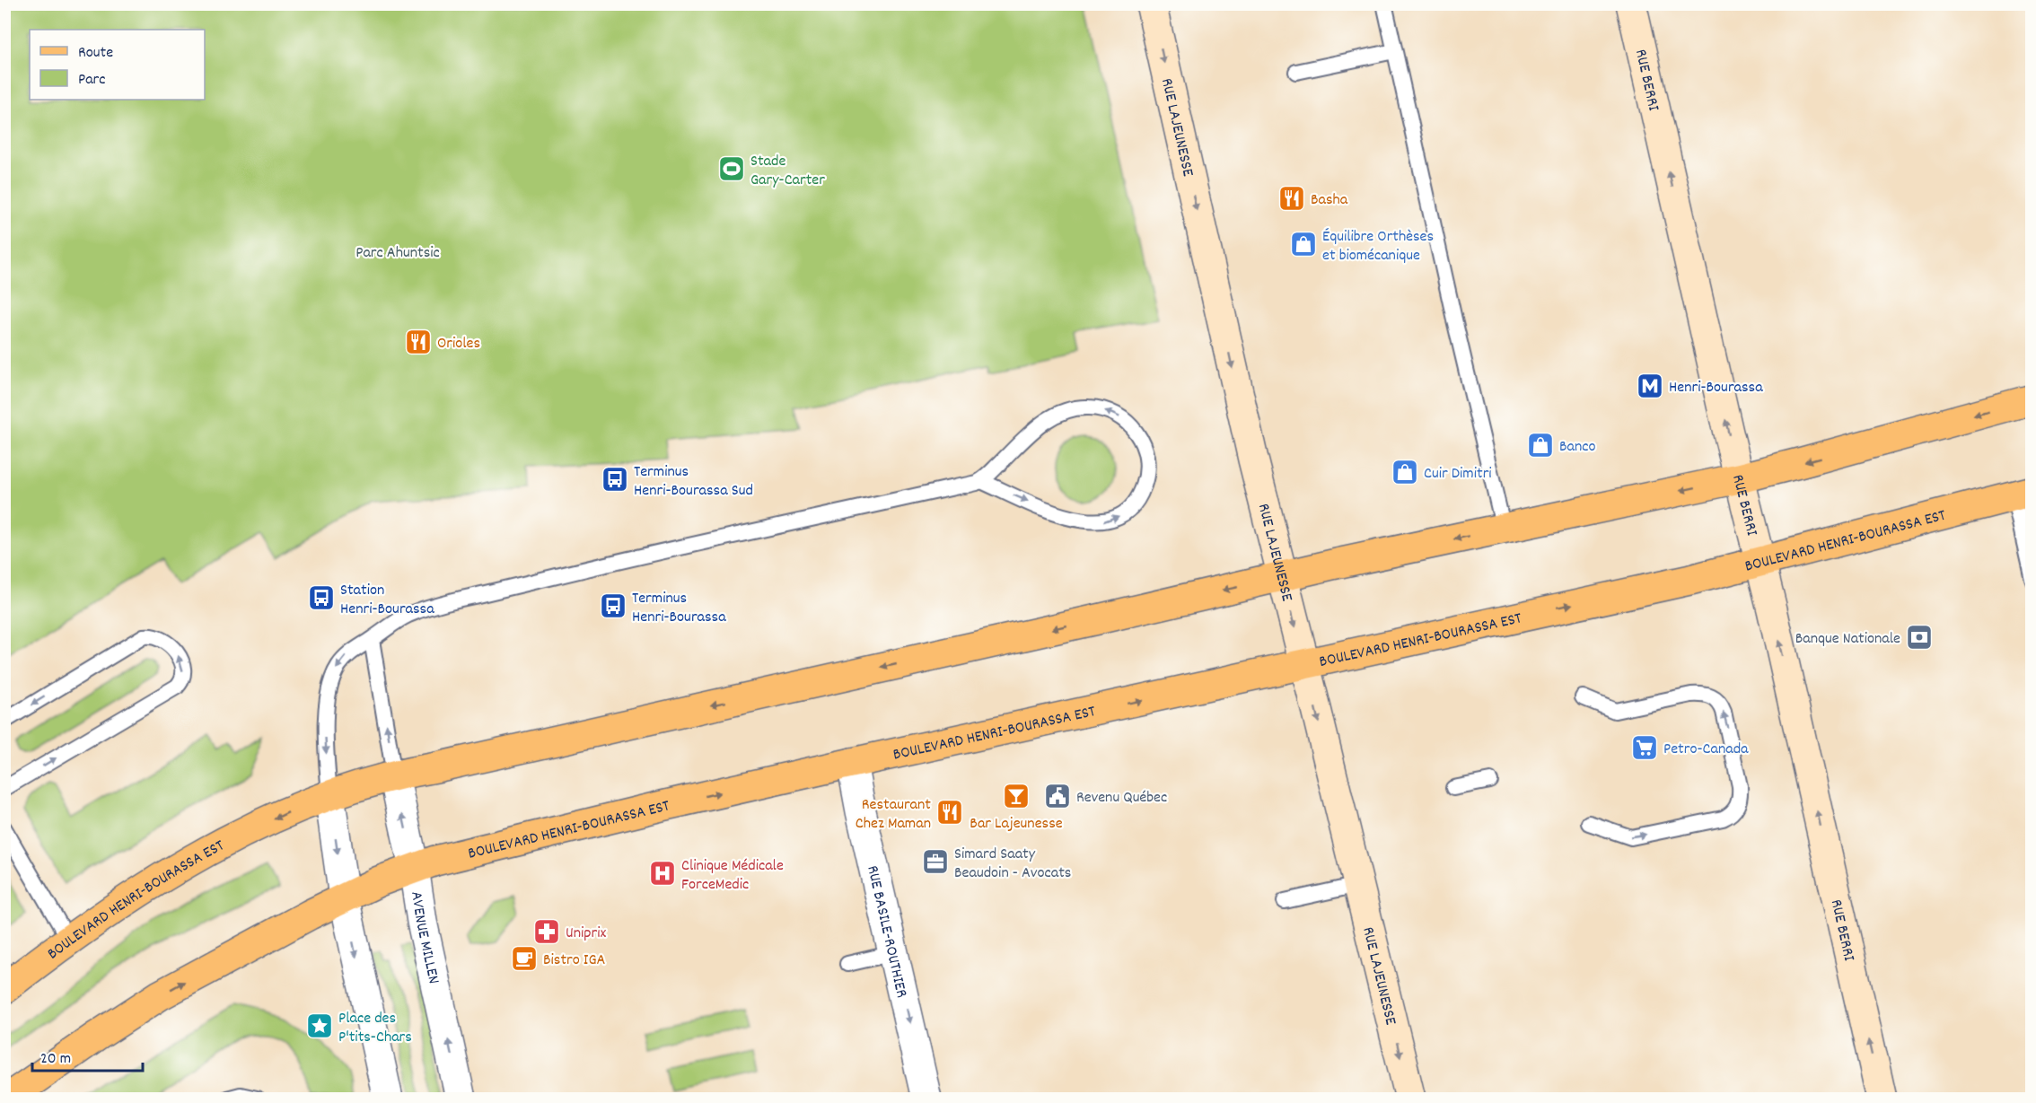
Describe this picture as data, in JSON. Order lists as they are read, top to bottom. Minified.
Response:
{"streets":{"main road":["RUE BERRI","RUE LAJEUNESSE","BOULEVARD HENRI-BOURASSA EST"],"street":["RUE BASILE-ROUTHIER","AVENUE MILLEN"]},"crossings":[["RUE BERRI","BOULEVARD HENRI-BOURASSA EST"],["RUE LAJEUNESSE","BOULEVARD HENRI-BOURASSA EST"],["BOULEVARD HENRI-BOURASSA EST","RUE BASILE-ROUTHIER"],["BOULEVARD HENRI-BOURASSA EST","AVENUE MILLEN"]],"one_way":["RUE BERRI","RUE LAJEUNESSE","RUE BASILE-ROUTHIER"],"parks":["Parc Ahuntsic"],"places":{"sports":["Stade Gary-Carter"],"restaurant":["Basha","Orioles","Restaurant Chez Maman"],"shop":["Équilibre Orthèses et biomécanique","Banco","Cuir Dimitri"],"metro station":["Henri-Bourassa"],"bus stop":["Terminus Henri-Bourassa Sud","Station Henri-Bourassa","Terminus Henri-Bourassa"],"bank":["Banque Nationale"],"supermarket":["Petro-Canada"],"bar":["Bar Lajeunesse"],"public building":["Revenu Québec"],"office":["Simard Saaty Beaudoin - Avocats"],"hospital":["Clinique Médicale ForceMedic"],"pharmacy":["Uniprix"],"cafe":["Bistro IGA"],"place":["Place des P'tits-Chars"]},"legend":["Route","Parc"],"scale_bar":"20 m"}
